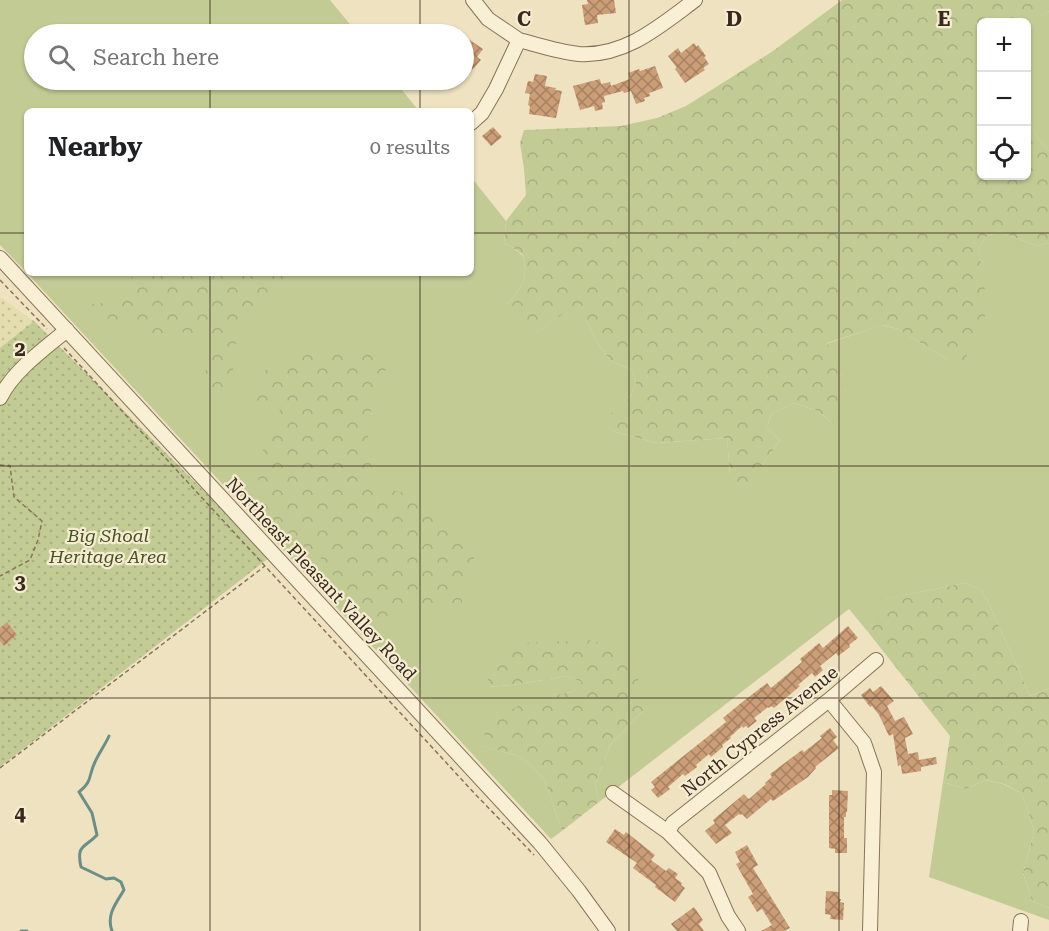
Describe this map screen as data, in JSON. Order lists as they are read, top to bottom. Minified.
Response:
{"streets":{"street":["Northeast Pleasant Valley Road","North Cypress Avenue"]},"parks":["Big Shoal Heritage Area"],"page":{"map_buttons":["+","−"],"search":"Search here","heading":["Nearby","0 results"]},"grid":{"columns":["C","D","E"],"rows":["2","3","4"]}}
